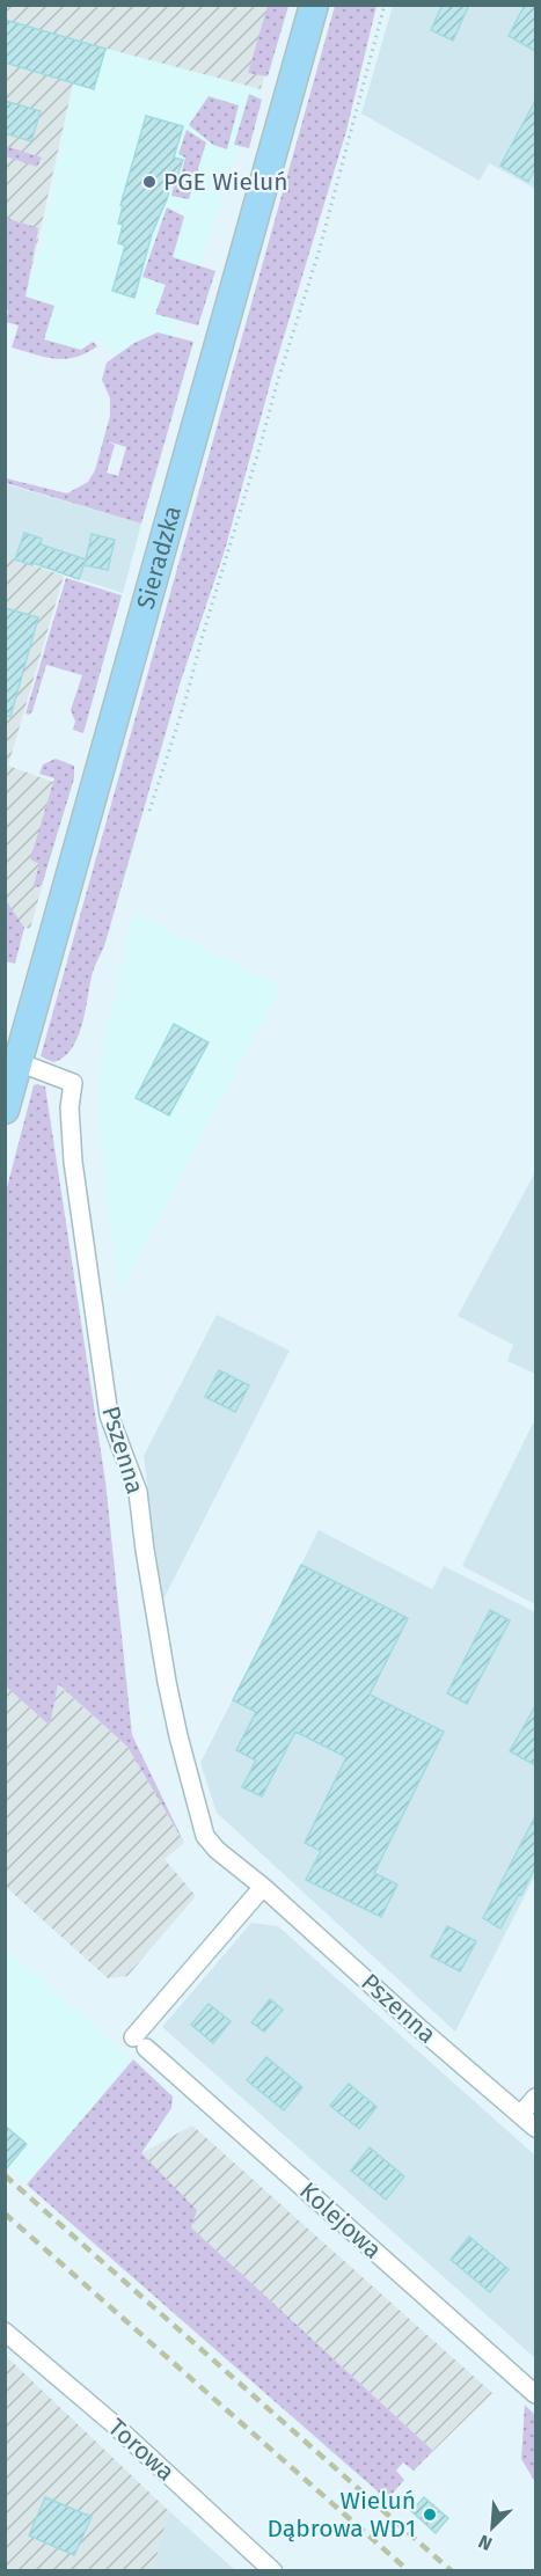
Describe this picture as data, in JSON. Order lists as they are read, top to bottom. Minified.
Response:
{"streets":{"main road":["Sieradzka"],"street":["Pszenna","Kolejowa","Torowa"]},"crossings":[["Sieradzka","Pszenna"],["Pszenna","Kolejowa"]],"places":["PGE Wieluń","Wieluń Dąbrowa WD1"],"north":"bottom left"}
